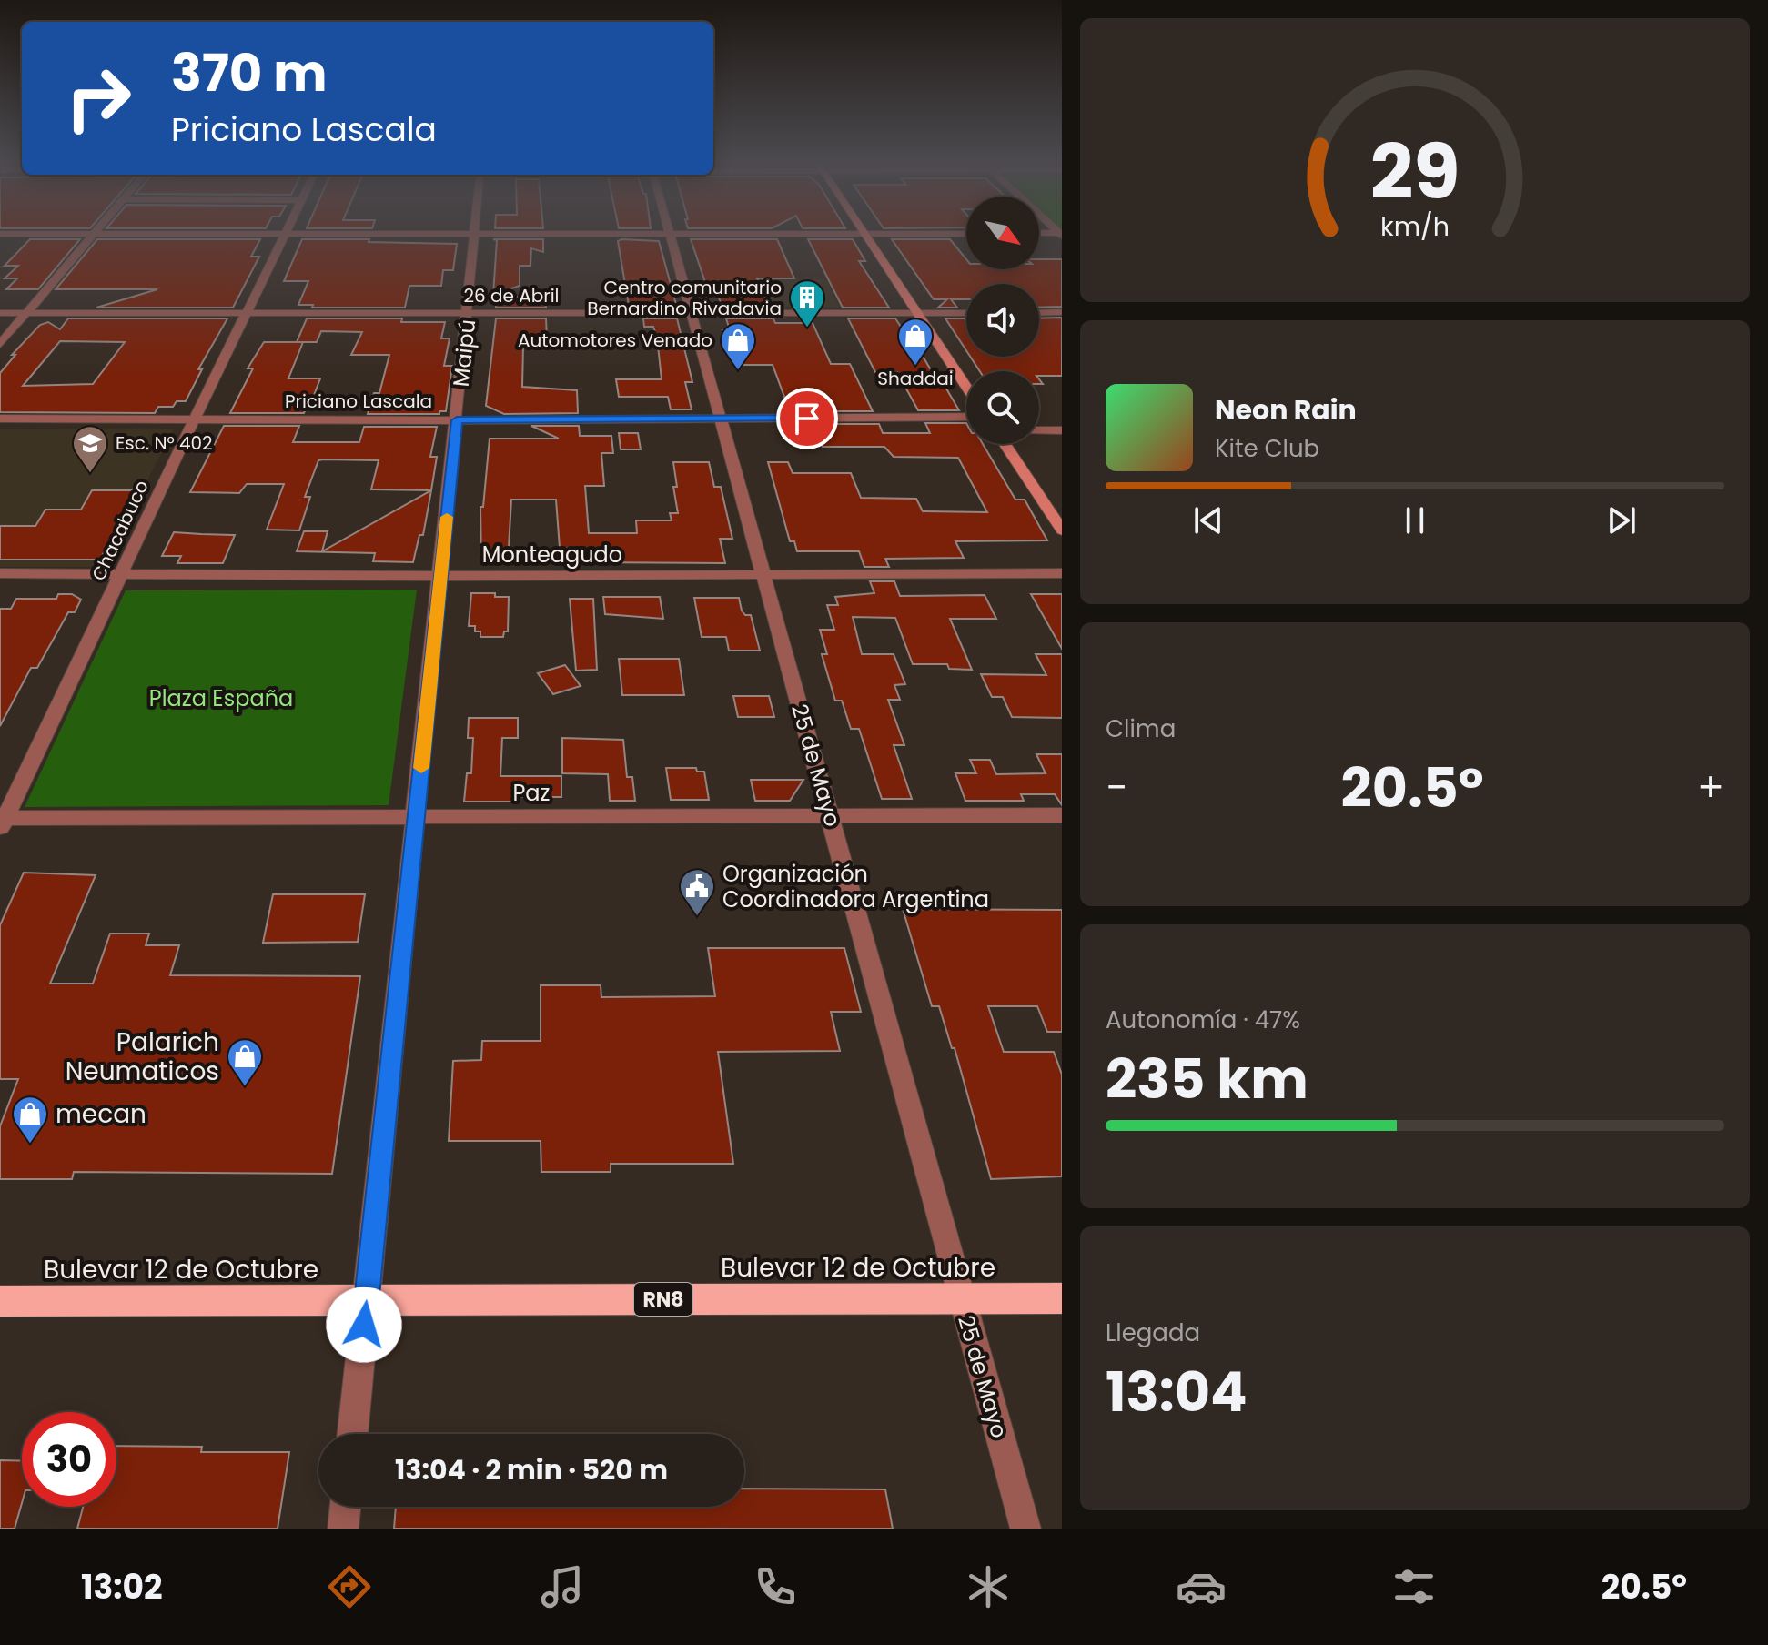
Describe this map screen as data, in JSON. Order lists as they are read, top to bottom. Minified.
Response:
{"streets":{"highway":["Bulevar 12 de Octubre","RN8"],"street":["26 de Abril","Maipú","Priciano Lascala","Chacabuco","Monteagudo","25 de Mayo","Paz"]},"crossings":[["26 de Abril","Maipú"],["26 de Abril","Chacabuco"],["26 de Abril","25 de Mayo"],["Maipú","Priciano Lascala"],["Maipú","Monteagudo"],["Maipú","Paz"],["Maipú","Bulevar 12 de Octubre"],["Priciano Lascala","Chacabuco"],["Priciano Lascala","25 de Mayo"],["Chacabuco","Monteagudo"],["Chacabuco","Paz"],["Monteagudo","25 de Mayo"],["25 de Mayo","Paz"],["25 de Mayo","Bulevar 12 de Octubre"]],"parks":["Plaza España"],"places":{"building":["Centro comunitario Bernardino Rivadavia"],"shop":["Shaddai","Automotores Venado","Palarich Neumaticos","mecan"],"school or university":["Esc. N° 402"],"public building":["Organización Coordinadora Argentina"]},"north":"bottom right","page":{"turn":["370 m","Priciano Lascala"],"song":["Neon Rain","Kite Club"],"tile":["Clima",["Autonomía · 47%","235 km"],["Llegada","13:04"]],"heat":["−","20.5°","+"],"limit":"30","trip":"13:04 · 2 min · 520 m","tabs":["13:02","20.5°"],"gauge":["29","km/h"]}}
